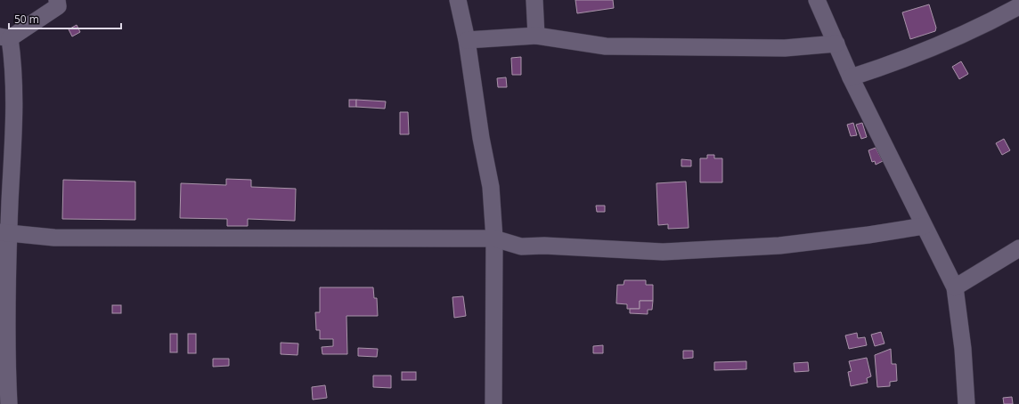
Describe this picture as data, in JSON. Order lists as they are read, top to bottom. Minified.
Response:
{"scale_bar":"50 m"}
